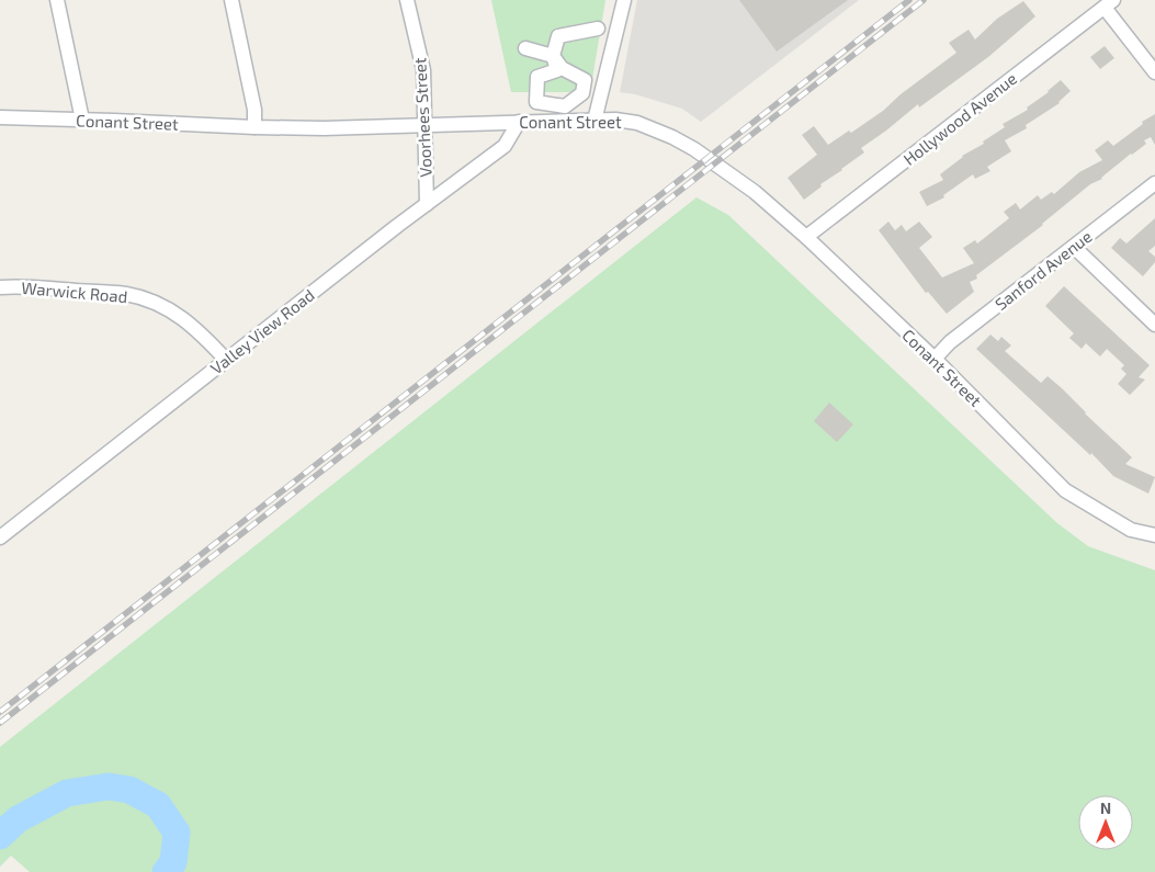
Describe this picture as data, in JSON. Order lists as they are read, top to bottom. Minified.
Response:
{"streets":{"street":["Voorhees Street","Hollywood Avenue","Conant Street","Sanford Avenue","Warwick Road","Valley View Road"]},"crossings":[["Voorhees Street","Conant Street"],["Voorhees Street","Valley View Road"],["Hollywood Avenue","Conant Street"],["Conant Street","Sanford Avenue"],["Conant Street","Valley View Road"],["Warwick Road","Valley View Road"]],"north":"top"}
